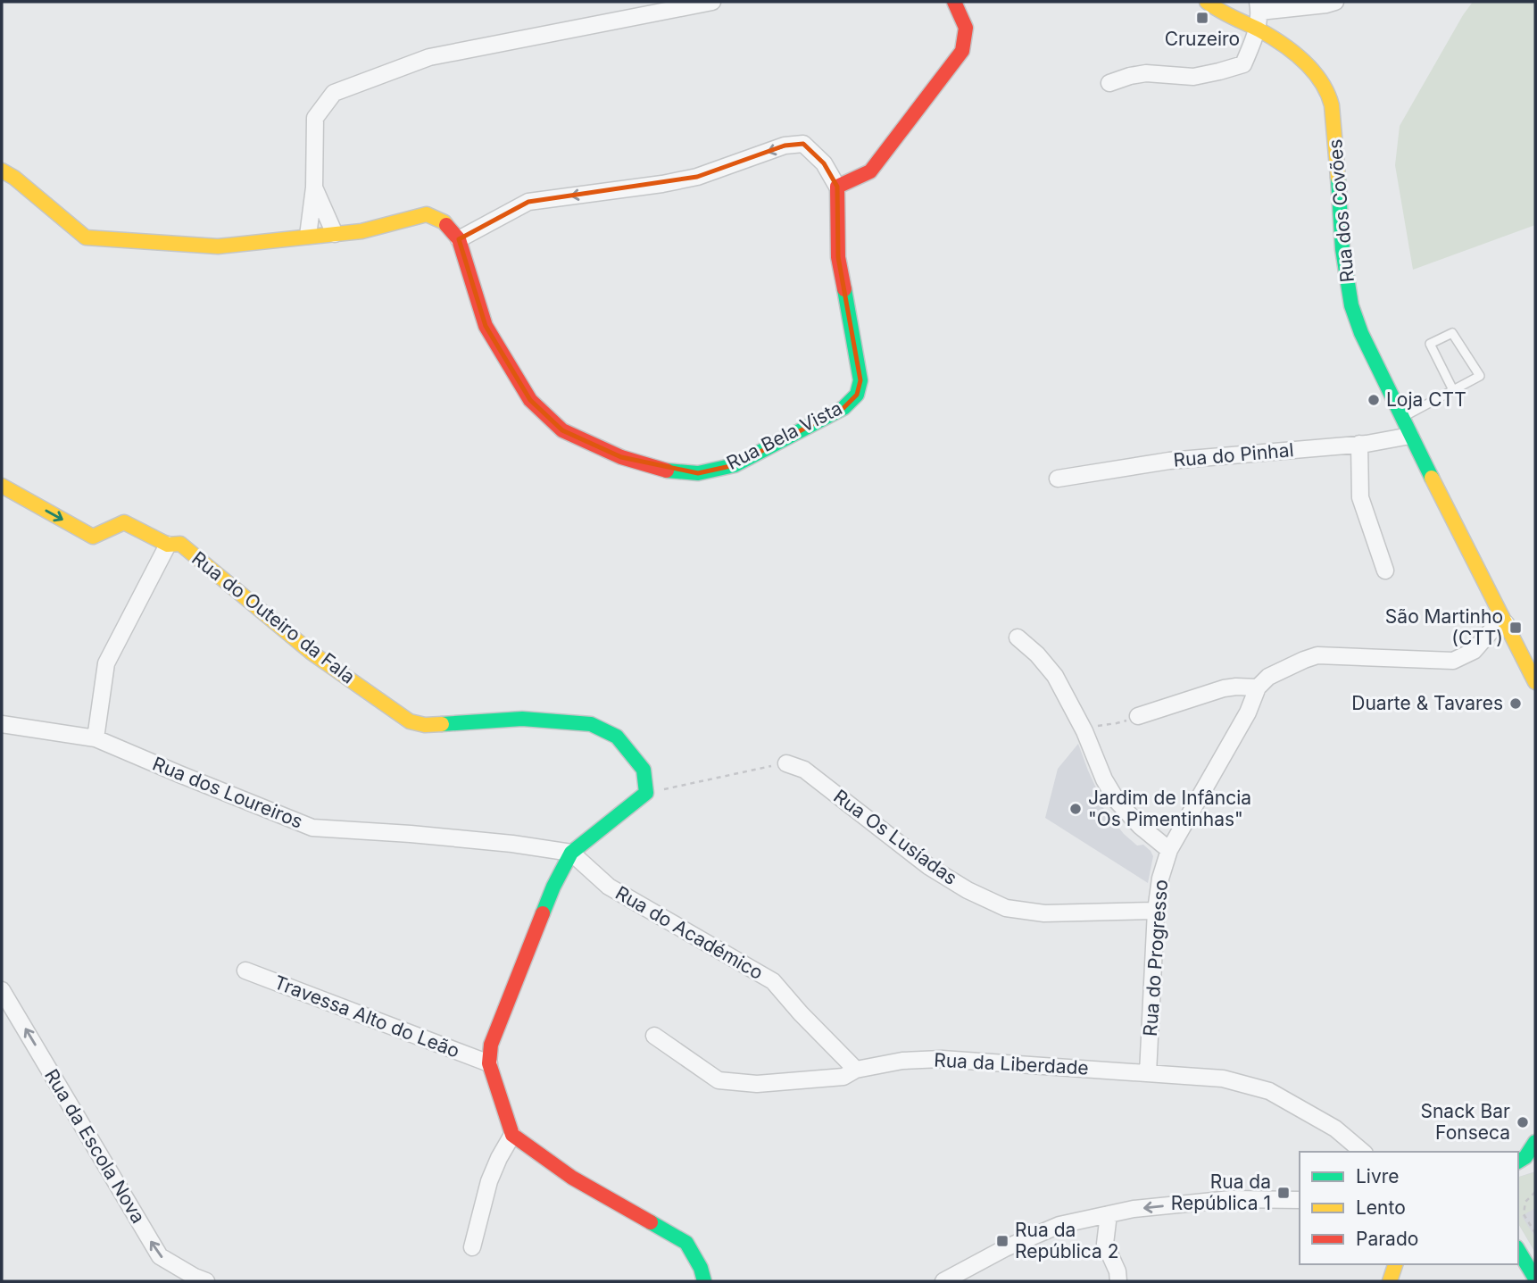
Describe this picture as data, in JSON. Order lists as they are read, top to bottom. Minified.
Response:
{"streets":{"street":["Rua dos Covões","Rua Bela Vista","Rua do Pinhal","Rua do Outeiro da Fala","Rua dos Loureiros","Rua Os Lusíadas","Rua do Académico","Rua do Progresso","Travessa Alto do Leão","Rua da Liberdade","Rua da Escola Nova"]},"crossings":[["Rua dos Covões","Rua do Pinhal"],["Rua dos Loureiros","Rua do Académico"],["Rua Os Lusíadas","Rua do Progresso"],["Rua do Académico","Rua da Liberdade"],["Rua do Progresso","Rua da Liberdade"]],"one_way":["Rua da Escola Nova"],"places":{"transit":["Cruzeiro","São Martinho (CTT)","Rua da República 1","Rua da República 2"],"other":["Loja CTT","Duarte & Tavares","Jardim de Infância \"Os Pimentinhas\"","Snack Bar Fonseca"]},"legend":["Livre","Lento","Parado"]}
